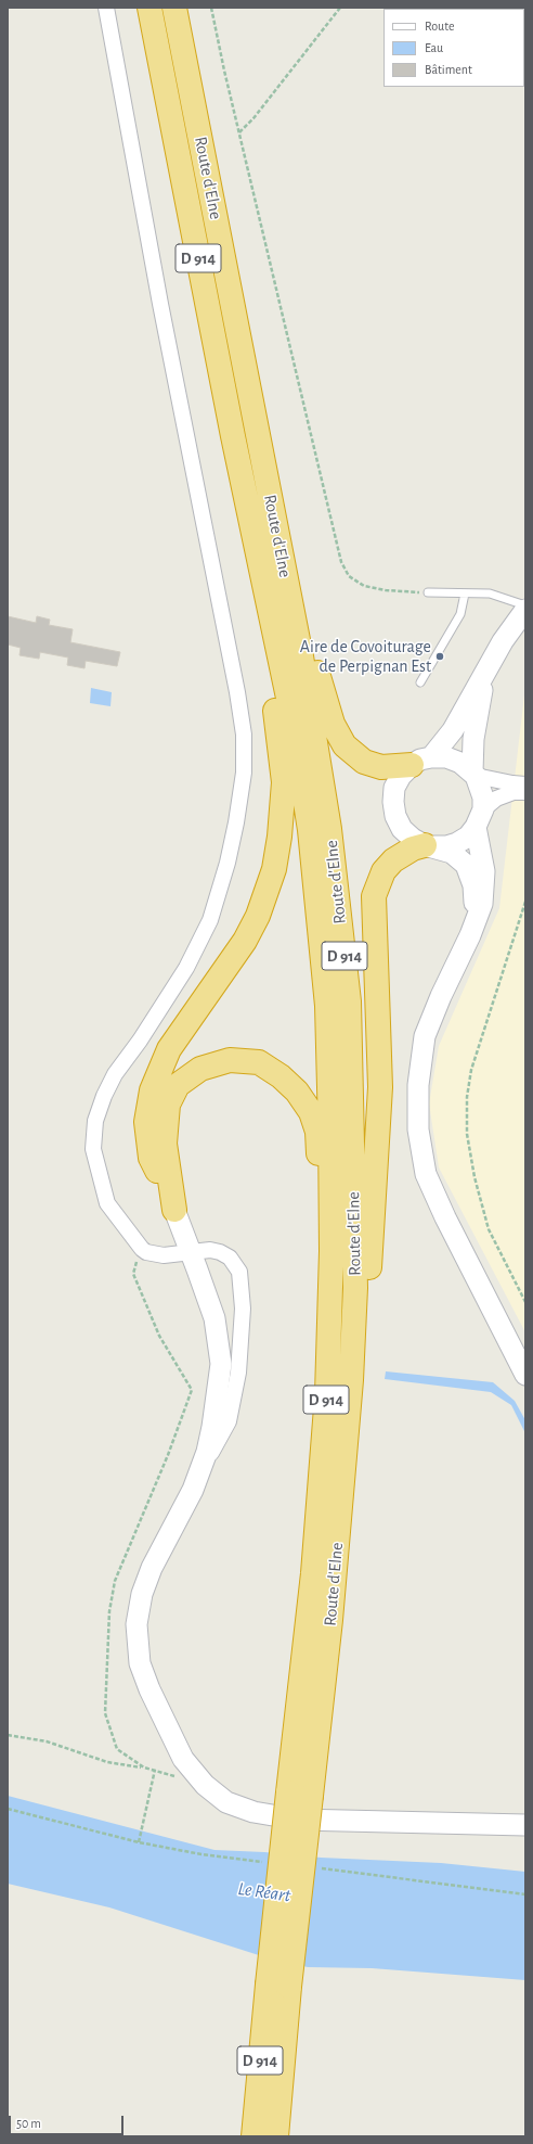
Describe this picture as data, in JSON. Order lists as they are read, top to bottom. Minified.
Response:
{"streets":{"highway":["Route d'Elne","D 914"]},"crossings":[["Route d'Elne","D 914"]],"water":["Le Réart"],"places":["Aire de Covoiturage de Perpignan Est"],"legend":["Route","Eau","Bâtiment"],"scale_bar":"50 m"}
